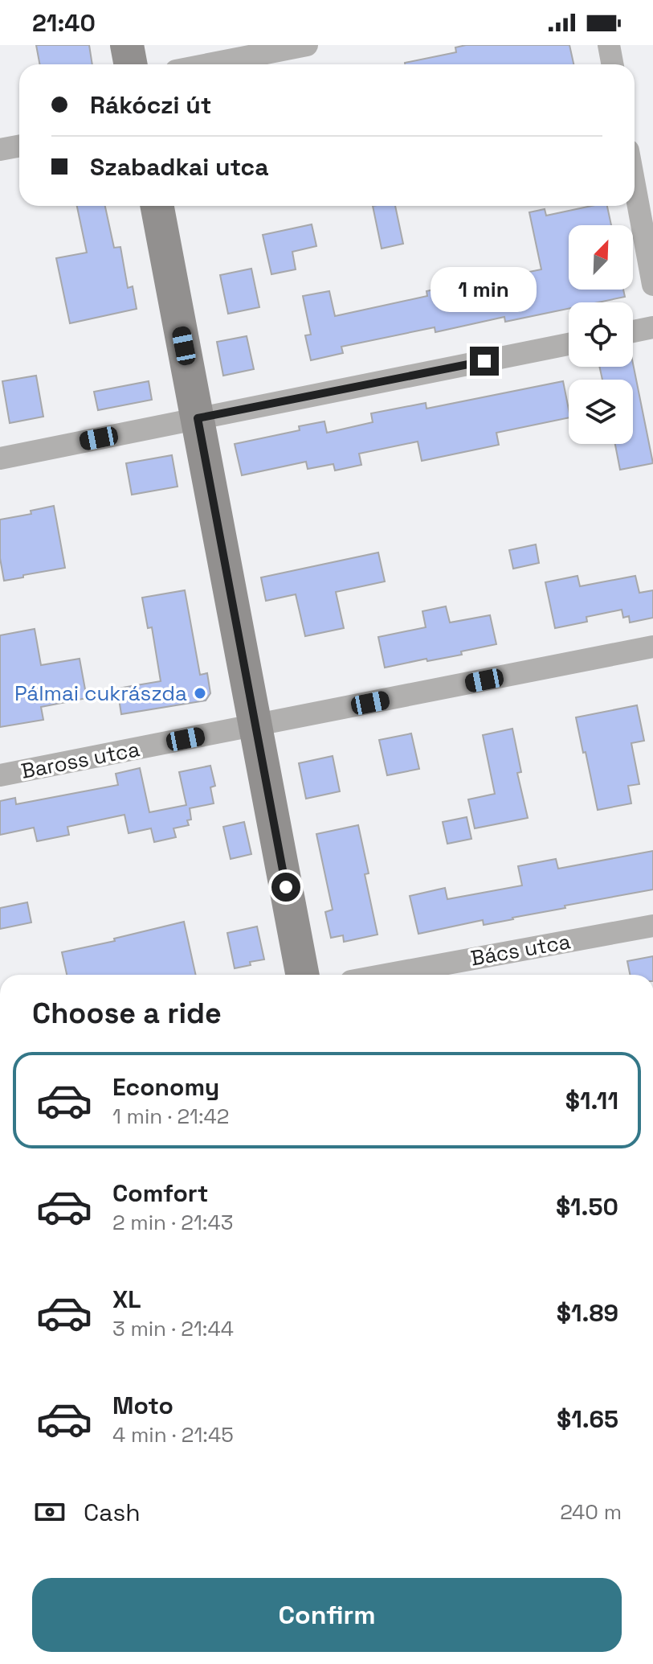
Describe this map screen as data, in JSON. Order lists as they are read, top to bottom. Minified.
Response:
{"streets":{"street":["Baross utca","Bács utca"]},"places":["Pálmai cukrászda"],"north":"top right","page":{"status":"21:40","banner":["Rákóczi út","Szabadkai utca"],"bubble":"1 min","heading":"Choose a ride","list":[{"name":"Economy","note":"1 min · 21:42","value":"$1.11"},{"name":"Comfort","note":"2 min · 21:43","value":"$1.50"},{"name":"XL","note":"3 min · 21:44","value":"$1.89"},{"name":"Moto","note":"4 min · 21:45","value":"$1.65"}],"pay":["Cash","240 m"],"buttons":"Confirm"}}
